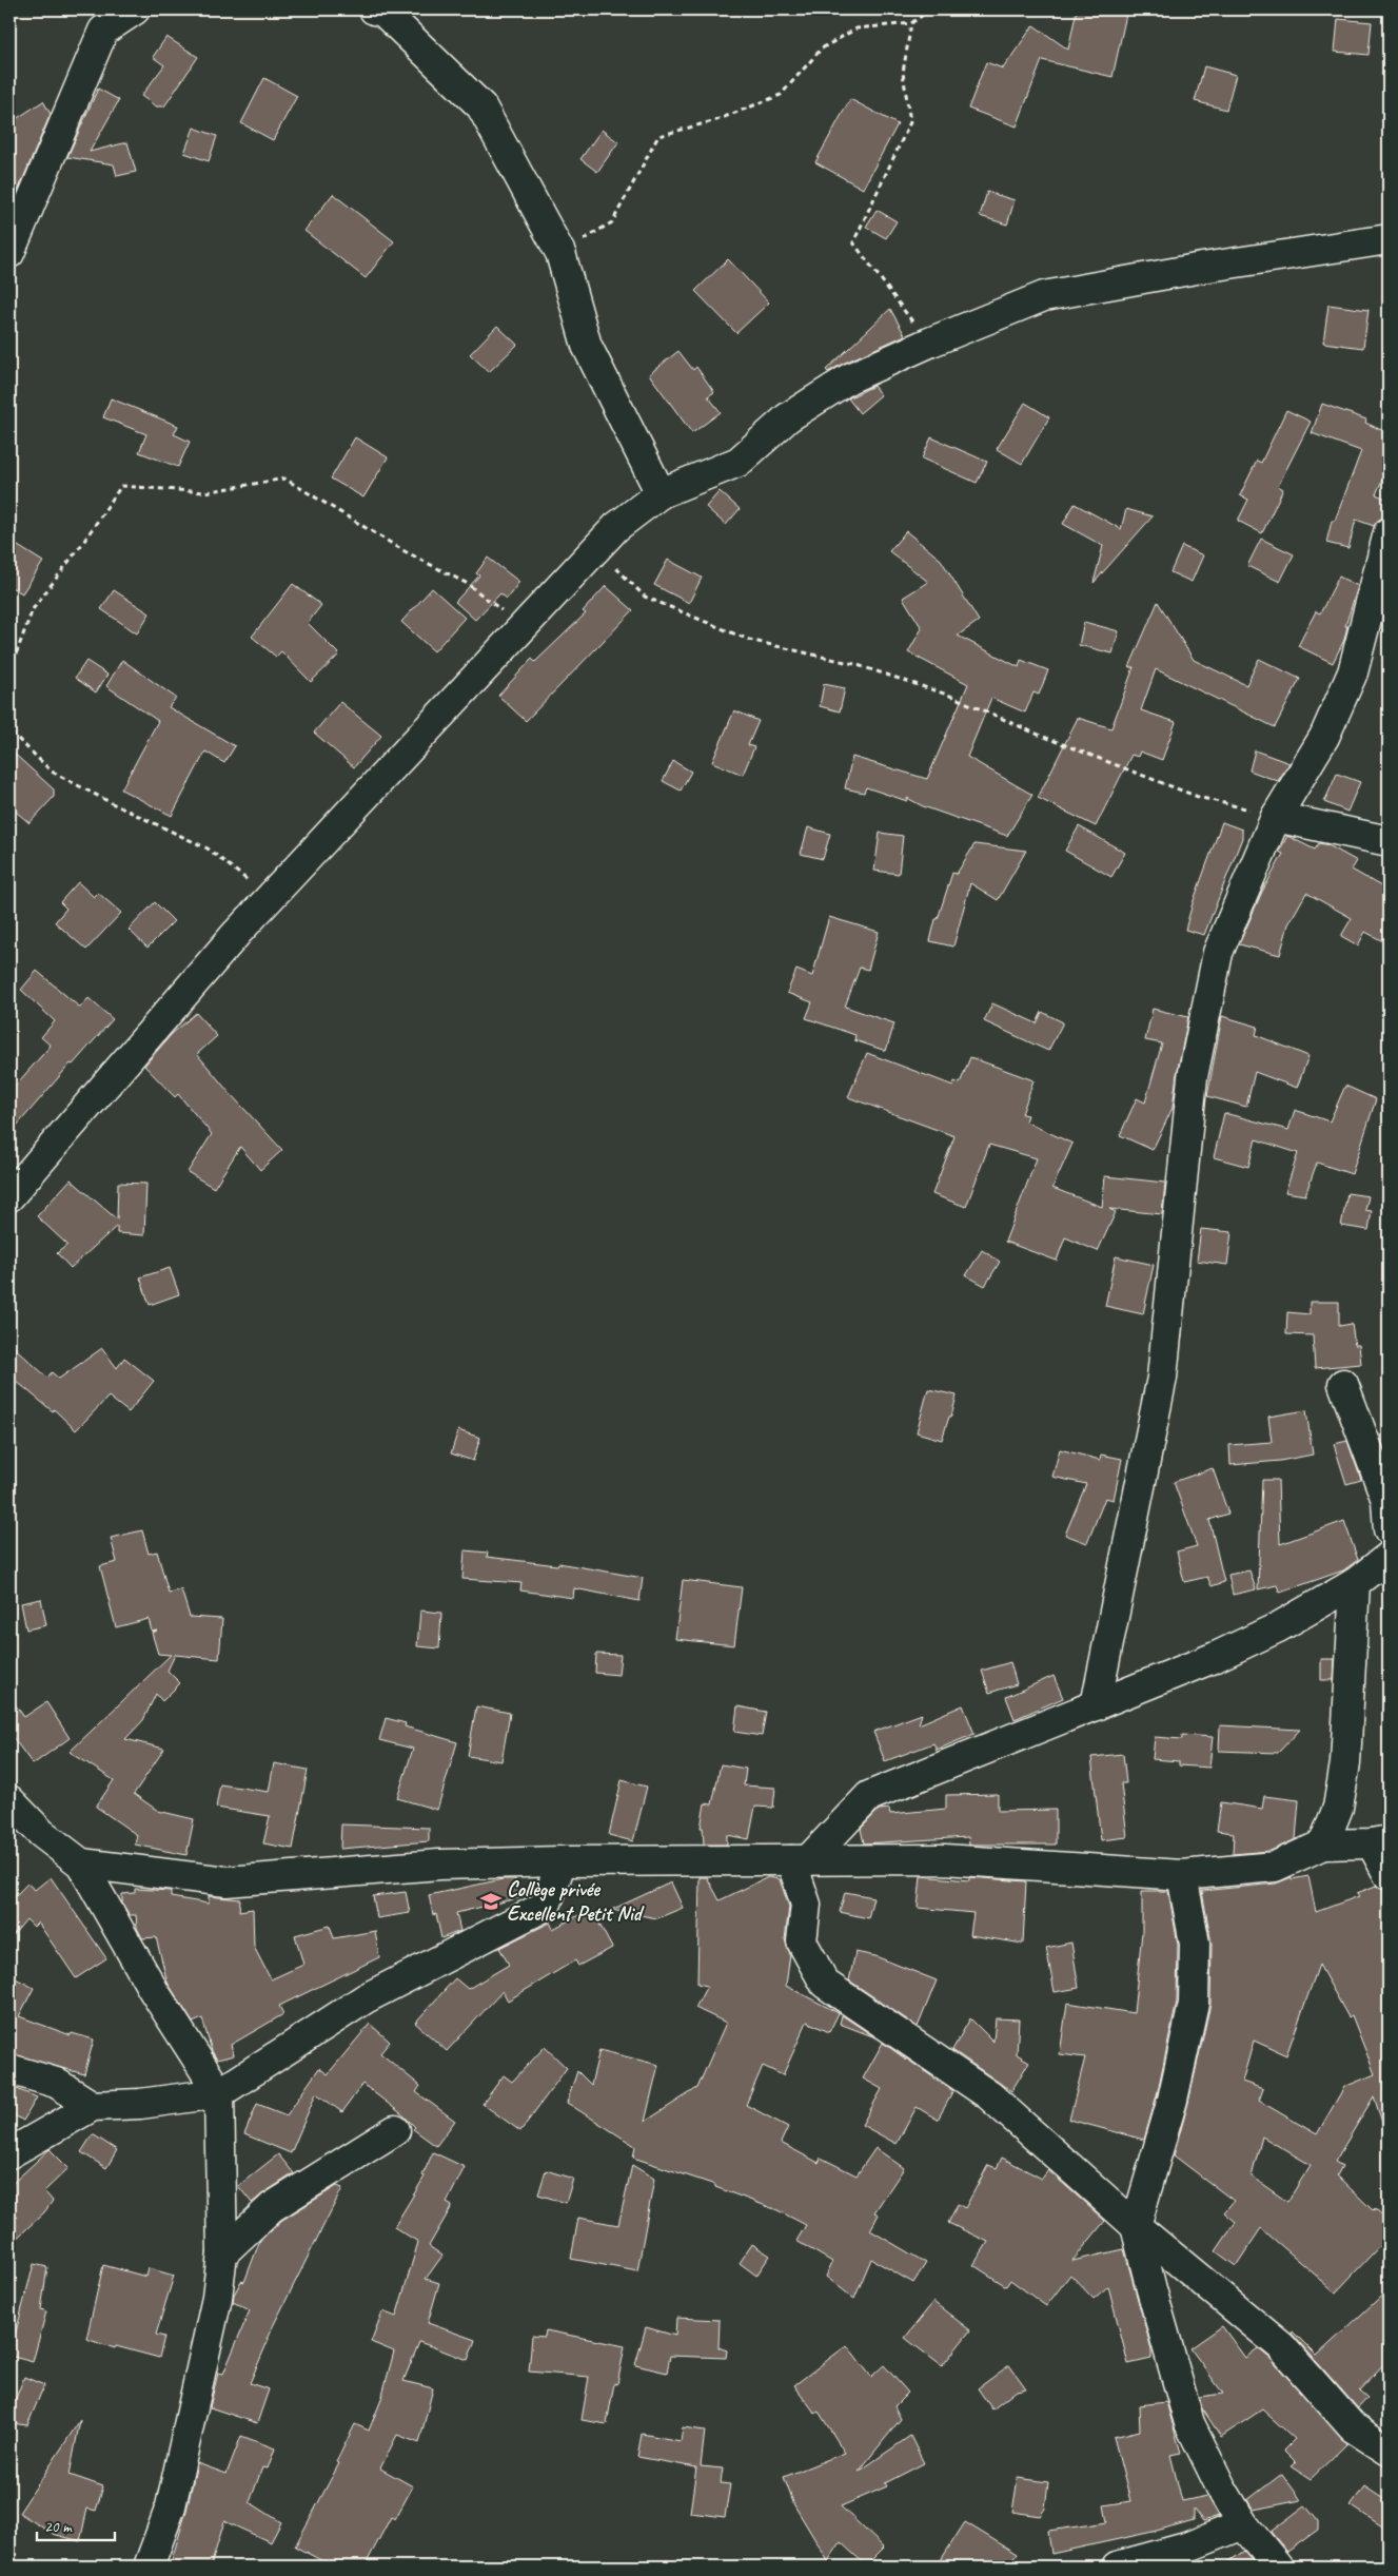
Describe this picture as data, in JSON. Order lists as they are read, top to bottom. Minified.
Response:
{"places":{"school or university":["Collège privée Excellent Petit Nid"]},"scale_bar":"20 m"}
